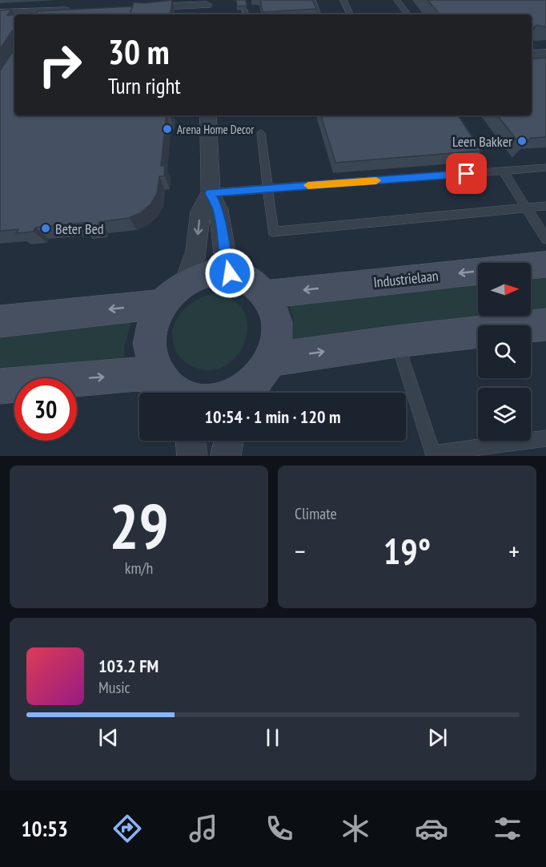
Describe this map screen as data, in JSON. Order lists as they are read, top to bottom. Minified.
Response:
{"streets":{"main road":["Industrielaan"]},"places":["Arena Home Decor","Leen Bakker","Beter Bed"],"north":"right","page":{"turn":["30 m","Turn right"],"limit":"30","trip":"10:54 · 1 min · 120 m","tile":[["29","km/h"],"Climate"],"heat":["−","19°","+"],"song":["103.2 FM","Music"],"tabs":"10:53"}}
